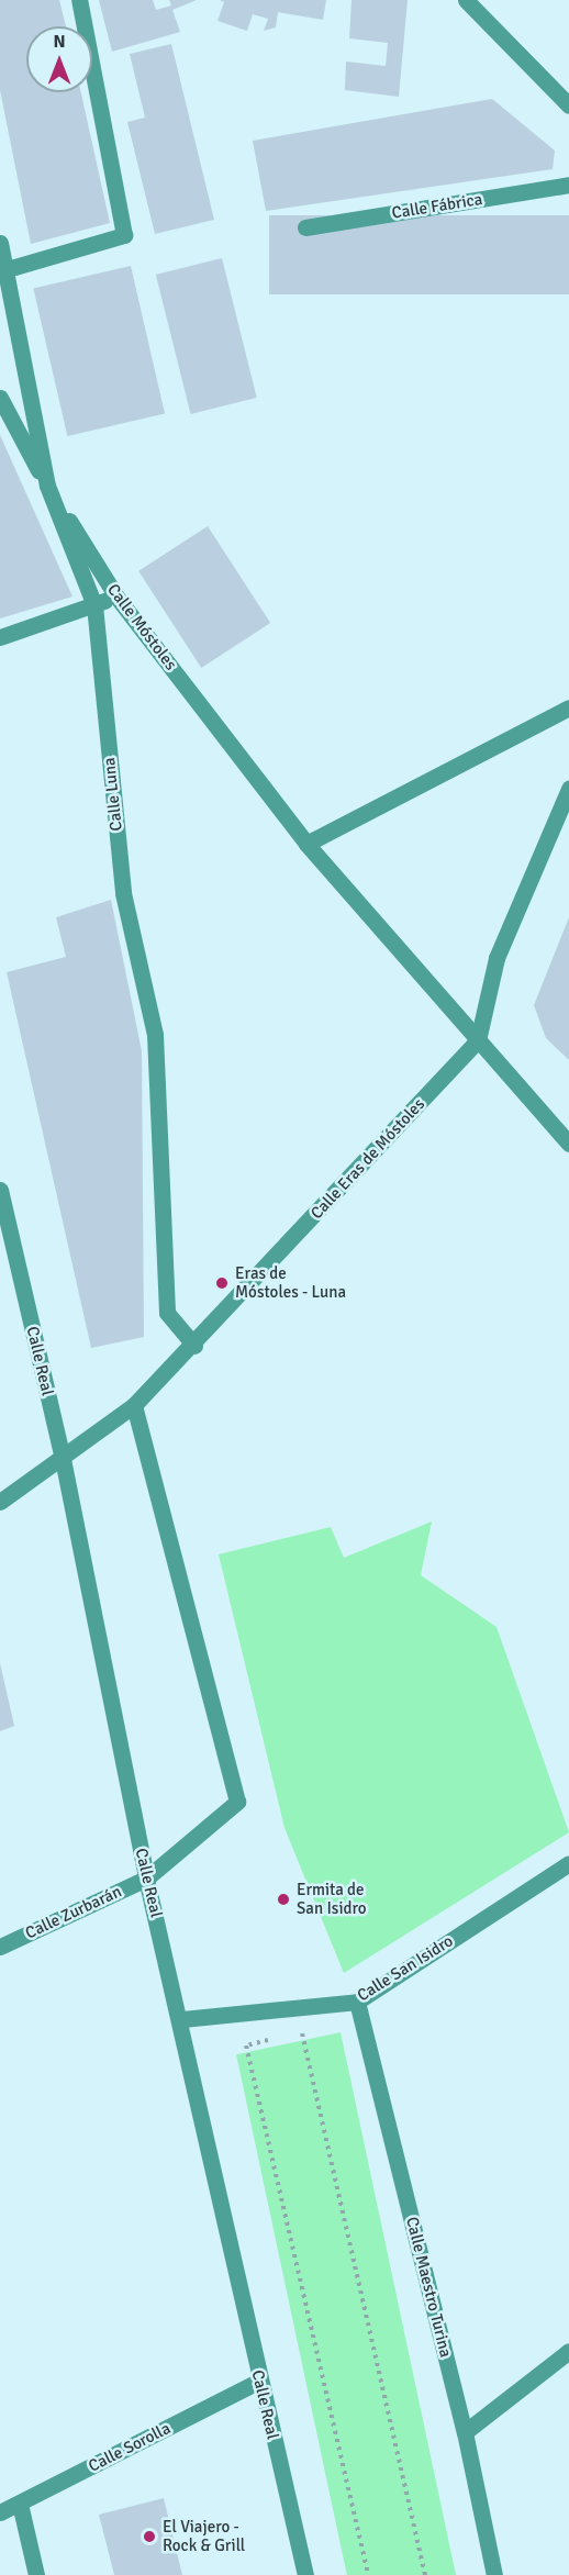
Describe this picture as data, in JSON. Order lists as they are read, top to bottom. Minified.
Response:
{"streets":{"street":["Calle Fábrica","Calle Móstoles","Calle Luna","Calle Eras de Móstoles","Calle Real","Calle Zurbarán","Calle San Isidro","Calle Maestro Turina","Calle Sorolla"]},"crossings":[["Calle Móstoles","Calle Luna"],["Calle Móstoles","Calle Eras de Móstoles"],["Calle Luna","Calle Eras de Móstoles"],["Calle Eras de Móstoles","Calle Real"],["Calle Eras de Móstoles","Calle Zurbarán"],["Calle Real","Calle Zurbarán"],["Calle Real","Calle San Isidro"],["Calle Real","Calle Sorolla"],["Calle San Isidro","Calle Maestro Turina"]],"places":["Eras de Móstoles - Luna","Ermita de San Isidro","El Viajero - Rock & Grill"],"north":"top"}
